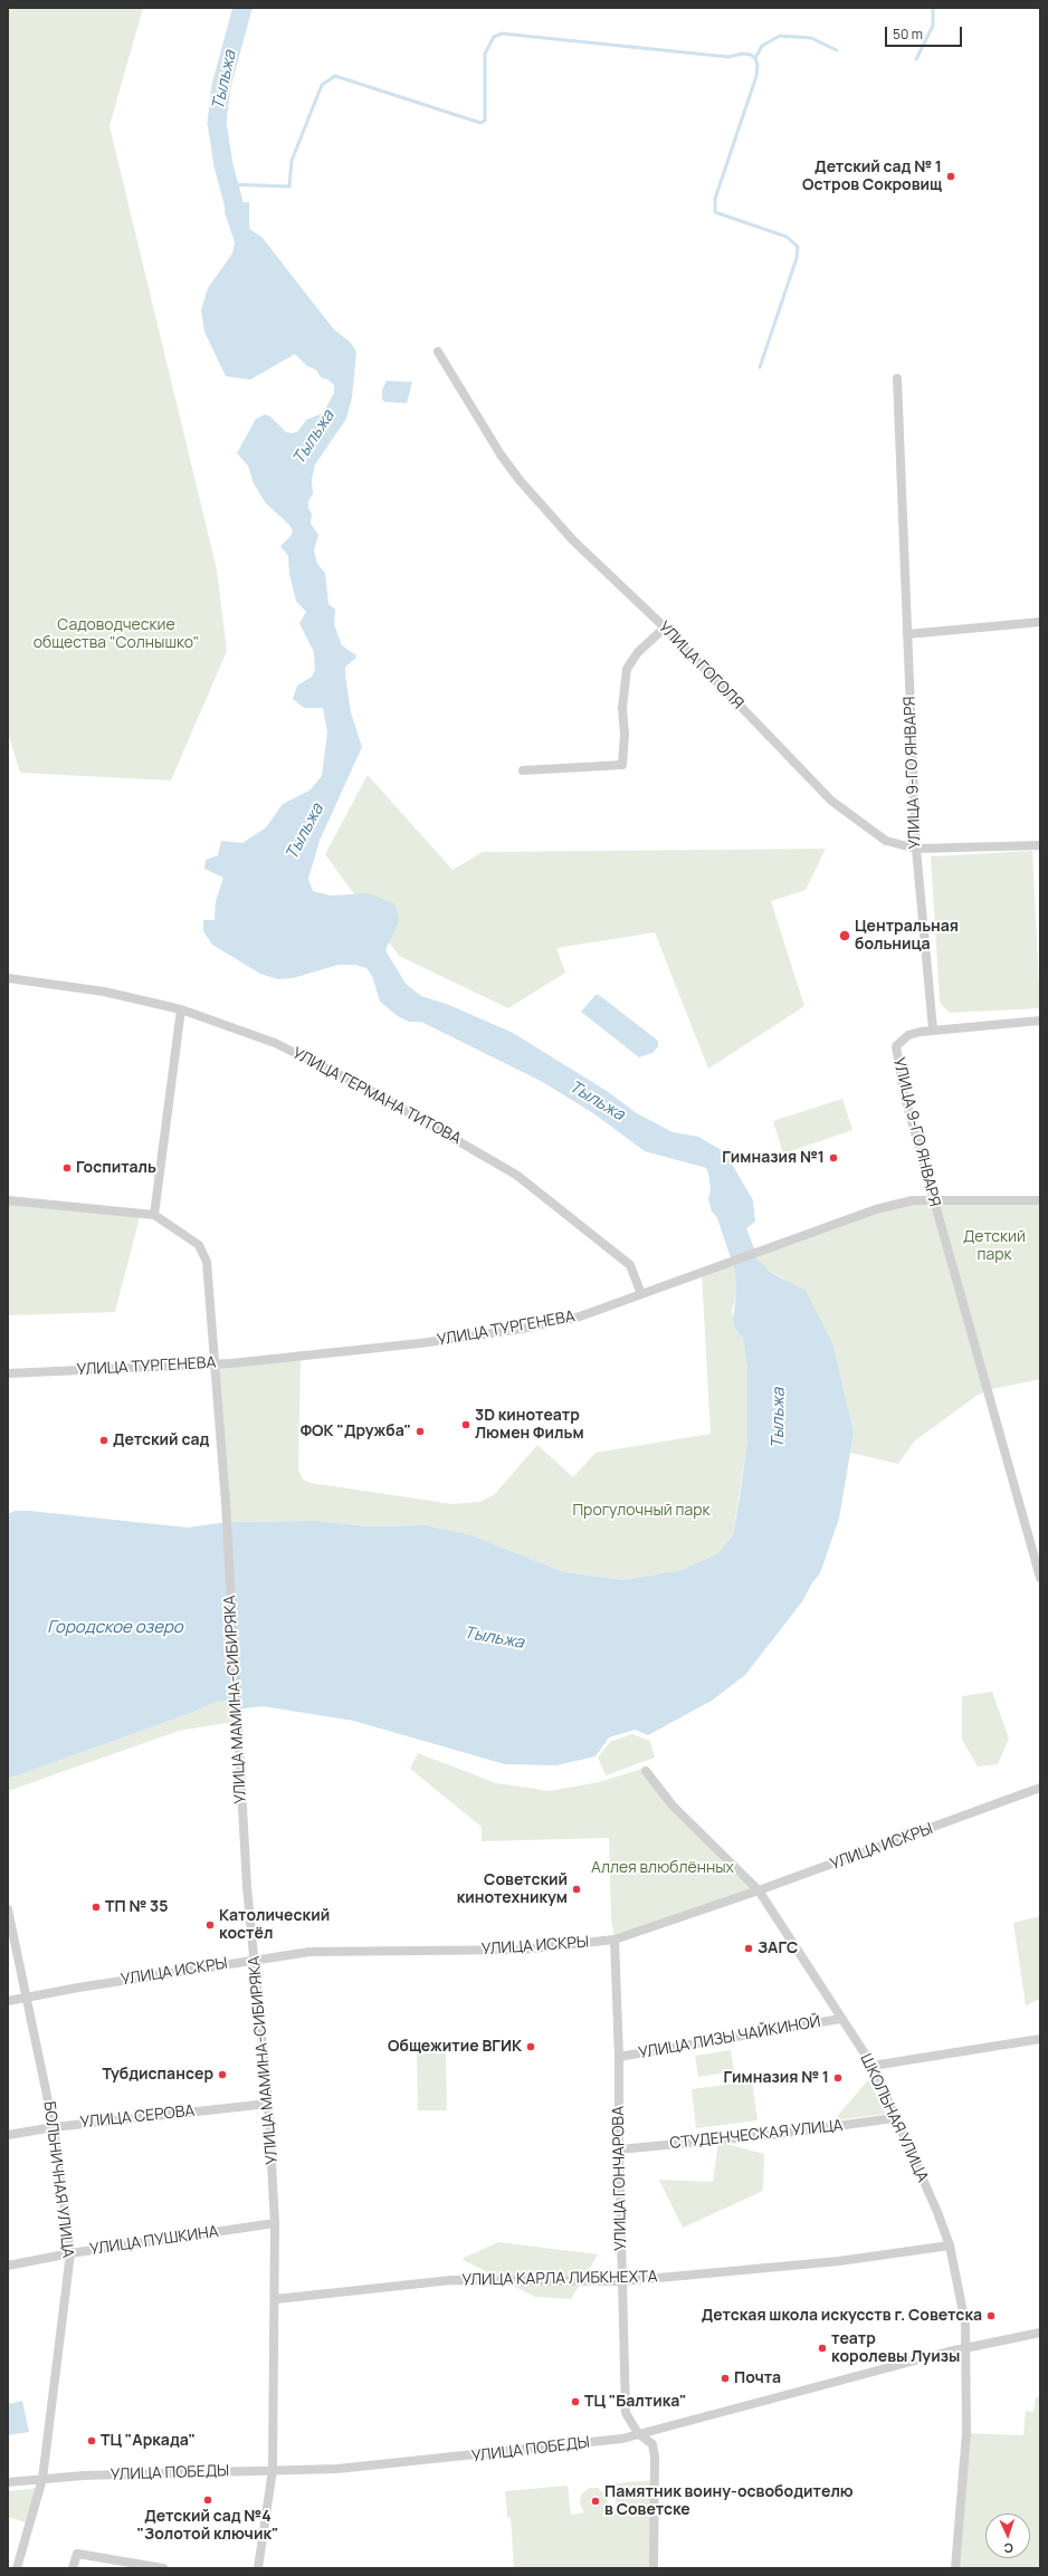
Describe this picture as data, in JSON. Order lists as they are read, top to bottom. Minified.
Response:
{"streets":{"street":["УЛИЦА ГОГОЛЯ","УЛИЦА 9-ГО ЯНВАРЯ","УЛИЦА ГЕРМАНА ТИТОВА","УЛИЦА ТУРГЕНЕВА","УЛИЦА МАМИНА-СИБИРЯКА","УЛИЦА ИСКРЫ","УЛИЦА ЛИЗЫ ЧАЙКИНОЙ","УЛИЦА СЕРОВА","ШКОЛЬНАЯ УЛИЦА","СТУДЕНЧЕСКАЯ УЛИЦА","УЛИЦА ГОНЧАРОВА","БОЛЬНИЧНАЯ УЛИЦА","УЛИЦА ПУШКИНА","УЛИЦА КАРЛА ЛИБКНЕХТА","УЛИЦА ПОБЕДЫ"]},"crossings":[["УЛИЦА ГОГОЛЯ","УЛИЦА 9-ГО ЯНВАРЯ"],["УЛИЦА 9-ГО ЯНВАРЯ","УЛИЦА ТУРГЕНЕВА"],["УЛИЦА ГЕРМАНА ТИТОВА","УЛИЦА ТУРГЕНЕВА"],["УЛИЦА ТУРГЕНЕВА","УЛИЦА МАМИНА-СИБИРЯКА"],["УЛИЦА МАМИНА-СИБИРЯКА","УЛИЦА ИСКРЫ"],["УЛИЦА МАМИНА-СИБИРЯКА","УЛИЦА СЕРОВА"],["УЛИЦА МАМИНА-СИБИРЯКА","УЛИЦА ПУШКИНА"],["УЛИЦА МАМИНА-СИБИРЯКА","УЛИЦА КАРЛА ЛИБКНЕХТА"],["УЛИЦА МАМИНА-СИБИРЯКА","УЛИЦА ПОБЕДЫ"],["УЛИЦА ИСКРЫ","ШКОЛЬНАЯ УЛИЦА"],["УЛИЦА ИСКРЫ","УЛИЦА ГОНЧАРОВА"],["УЛИЦА ИСКРЫ","БОЛЬНИЧНАЯ УЛИЦА"],["УЛИЦА ЛИЗЫ ЧАЙКИНОЙ","ШКОЛЬНАЯ УЛИЦА"],["УЛИЦА ЛИЗЫ ЧАЙКИНОЙ","УЛИЦА ГОНЧАРОВА"],["УЛИЦА СЕРОВА","БОЛЬНИЧНАЯ УЛИЦА"],["ШКОЛЬНАЯ УЛИЦА","СТУДЕНЧЕСКАЯ УЛИЦА"],["ШКОЛЬНАЯ УЛИЦА","УЛИЦА КАРЛА ЛИБКНЕХТА"],["ШКОЛЬНАЯ УЛИЦА","УЛИЦА ПОБЕДЫ"],["СТУДЕНЧЕСКАЯ УЛИЦА","УЛИЦА ГОНЧАРОВА"],["УЛИЦА ГОНЧАРОВА","УЛИЦА КАРЛА ЛИБКНЕХТА"],["УЛИЦА ГОНЧАРОВА","УЛИЦА ПОБЕДЫ"],["БОЛЬНИЧНАЯ УЛИЦА","УЛИЦА ПУШКИНА"],["БОЛЬНИЧНАЯ УЛИЦА","УЛИЦА ПОБЕДЫ"]],"water":["Тыльжа","Городское озеро"],"parks":["Садоводческие общества \"Солнышко\"","Детский парк","Прогулочный парк","Аллея влюблённых"],"places":["Детский сад № 1 Остров Сокровищ","Центральная больница","Гимназия №1","Госпиталь","3D кинотеатр Люмен Фильм","ФОК \"Дружба\"","Детский сад","Советский кинотехникум","ТП № 35","Католический костёл","ЗАГС","Общежитие ВГИК","Тубдиспансер","Гимназия № 1","Детская школа искусств г. Советска","театр королевы Луизы","Почта","ТЦ \"Балтика\"","ТЦ \"Аркада\"","Детский сад №4 \"Золотой ключик\"","Памятник воину-освободителю в Советске"],"scale_bar":"50 m","north":"bottom"}
